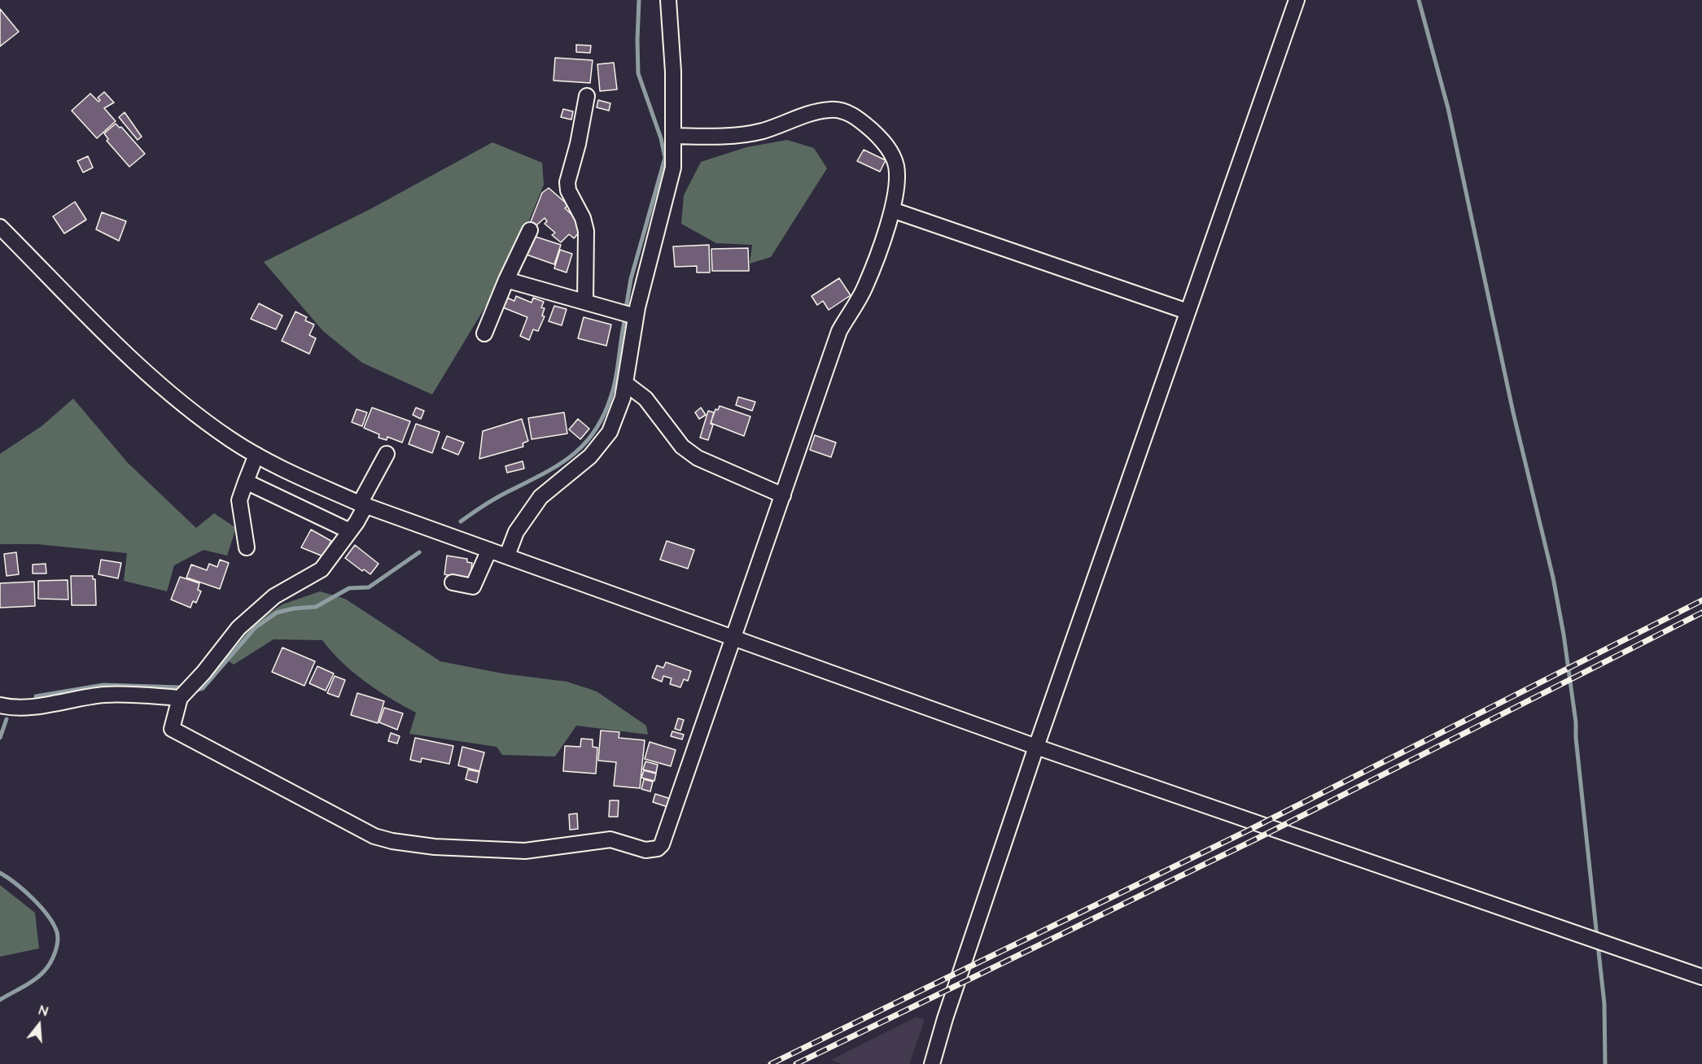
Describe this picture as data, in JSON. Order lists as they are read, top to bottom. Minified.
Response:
{"north":"top"}
